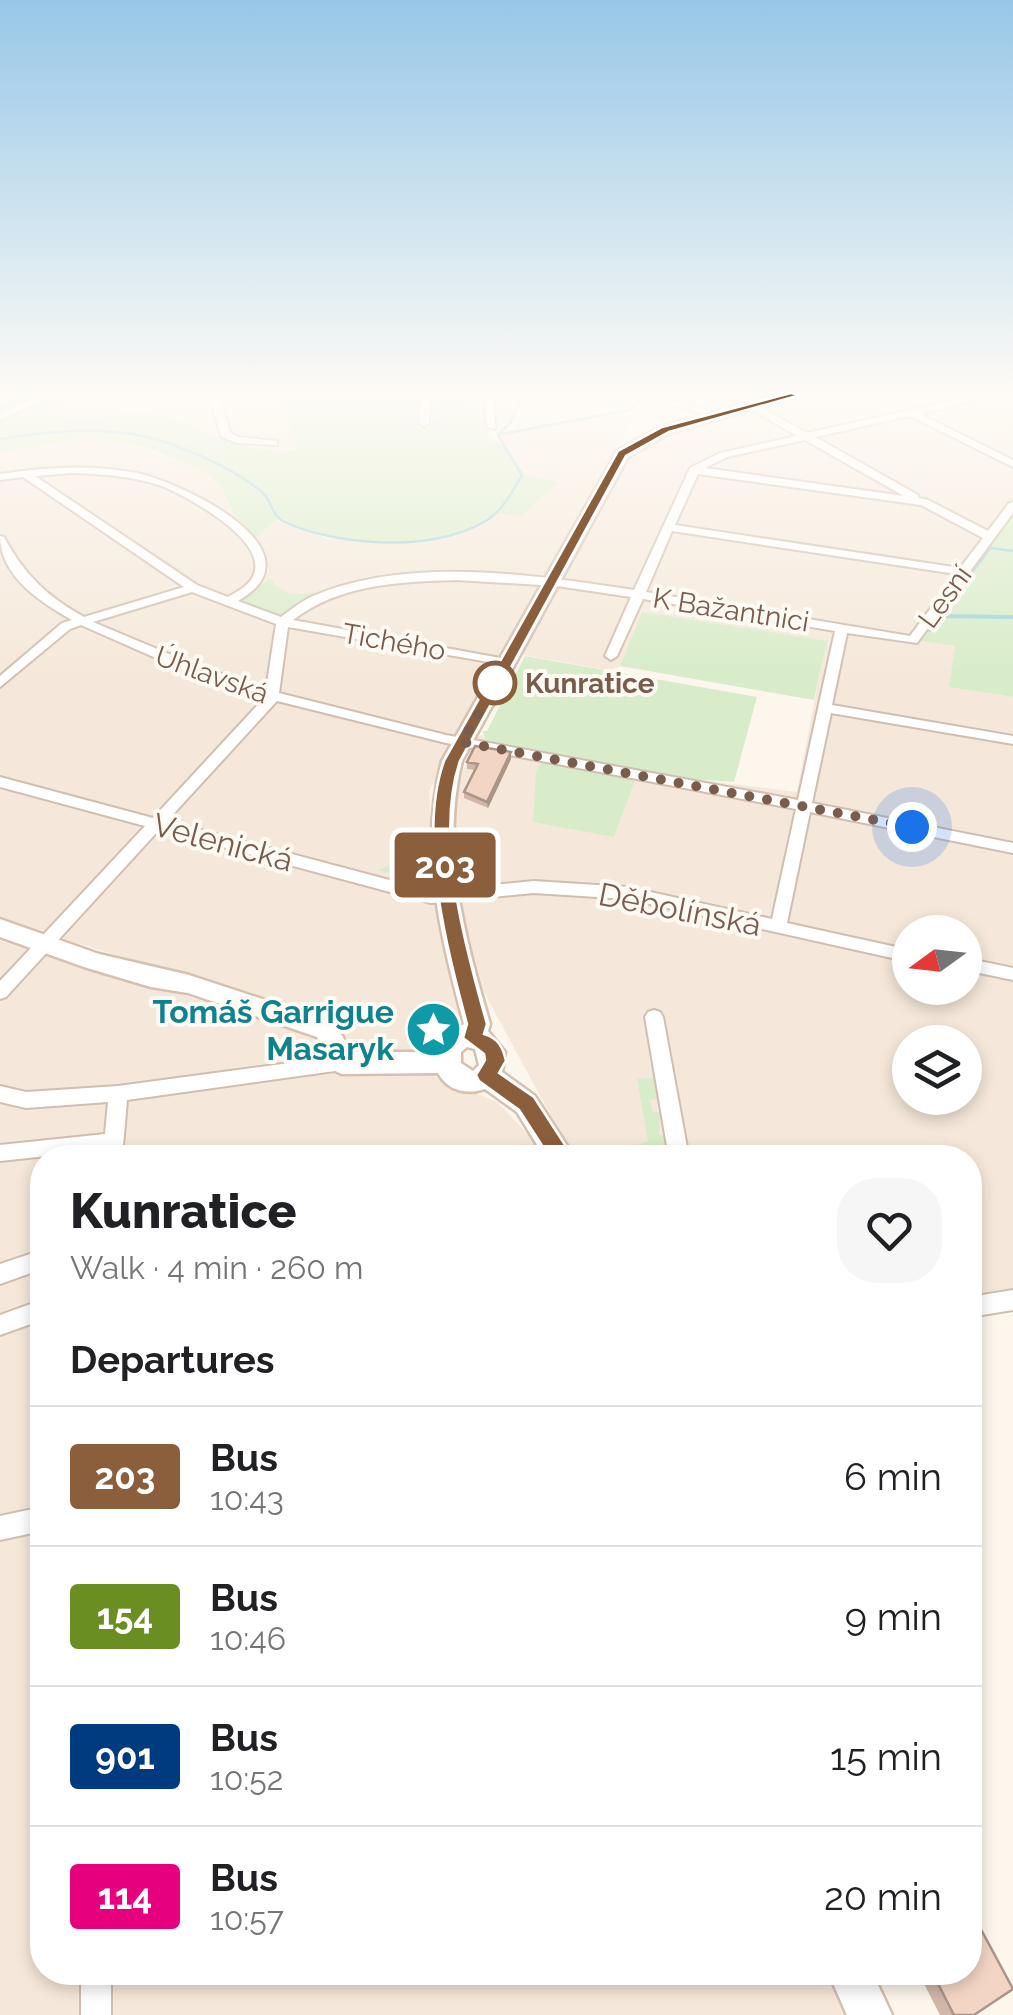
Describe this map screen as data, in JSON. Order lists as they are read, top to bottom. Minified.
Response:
{"streets":{"street":["Lesní","K Bažantnici","Tichého","Úhlavská","Velenická","Děbolínská"]},"crossings":[["Lesní","K Bažantnici"],["K Bažantnici","Tichého"],["Velenická","Děbolínská"]],"places":{"other":["Kunratice"],"place":["Tomáš Garrigue Masaryk"]},"lines":["bus line 203"],"north":"left","page":{"on_map":"203","heading":[["Kunratice","Walk · 4 min · 260 m"],"Departures"],"list":[{"mark":"203","name":"Bus","note":"10:43","value":"6 min"},{"mark":"154","name":"Bus","note":"10:46","value":"9 min"},{"mark":"901","name":"Bus","note":"10:52","value":"15 min"},{"mark":"114","name":"Bus","note":"10:57","value":"20 min"}]}}
